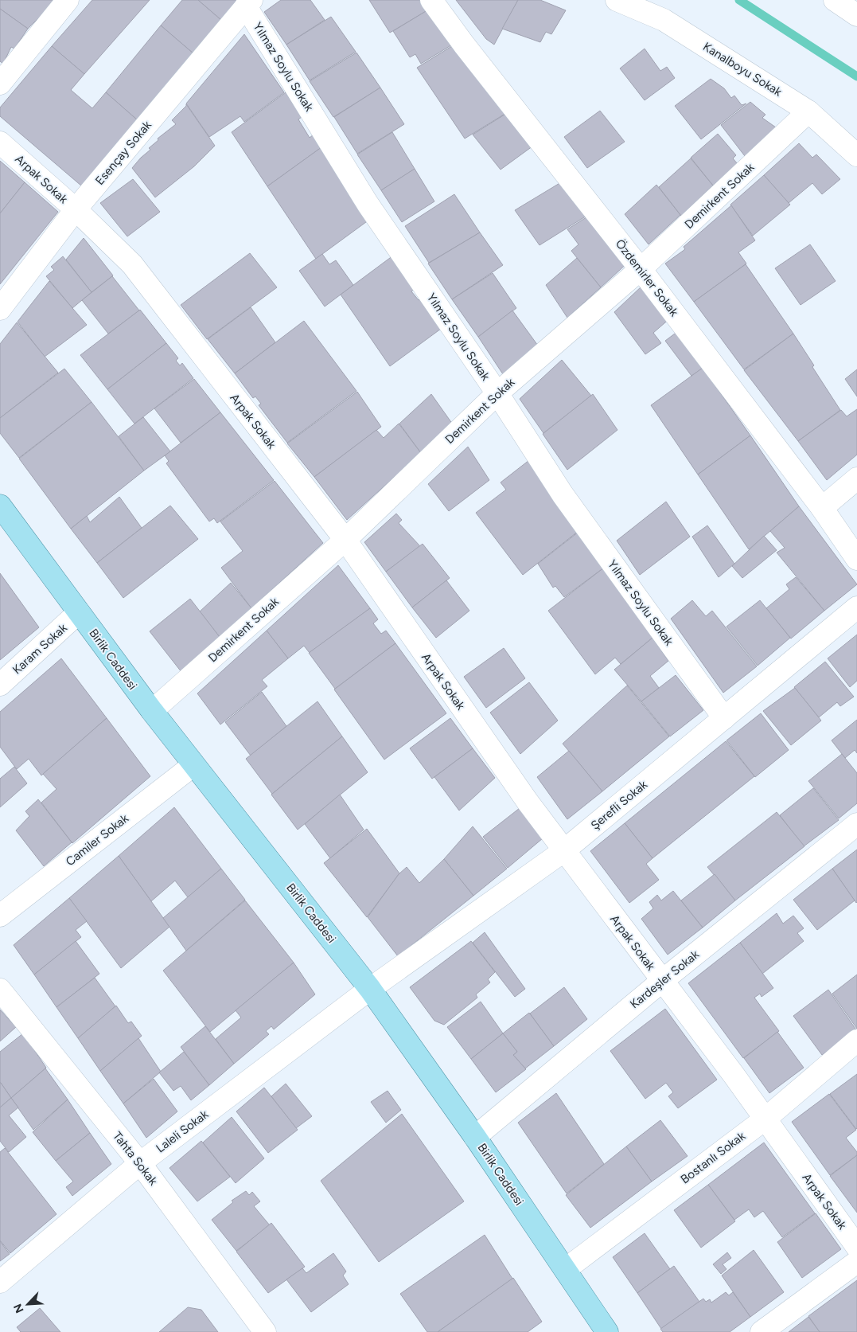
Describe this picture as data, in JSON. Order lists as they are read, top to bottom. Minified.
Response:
{"streets":{"main road":["Birlik Caddesi"],"street":["Yılmaz Soylu Sokak","Kanalboyu Sokak","Esençay Sokak","Arpak Sokak","Demirkent Sokak","Özdemirler Sokak","Karam Sokak","Şerefli Sokak","Camiler Sokak","Kardeşler Sokak","Laleli Sokak","Bostanlı Sokak","Tahta Sokak"]},"crossings":[["Yılmaz Soylu Sokak","Esençay Sokak"],["Yılmaz Soylu Sokak","Demirkent Sokak"],["Yılmaz Soylu Sokak","Şerefli Sokak"],["Kanalboyu Sokak","Demirkent Sokak"],["Esençay Sokak","Arpak Sokak"],["Arpak Sokak","Demirkent Sokak"],["Arpak Sokak","Şerefli Sokak"],["Arpak Sokak","Kardeşler Sokak"],["Arpak Sokak","Bostanlı Sokak"],["Demirkent Sokak","Özdemirler Sokak"],["Demirkent Sokak","Birlik Caddesi"],["Karam Sokak","Birlik Caddesi"],["Birlik Caddesi","Şerefli Sokak"],["Birlik Caddesi","Camiler Sokak"],["Birlik Caddesi","Kardeşler Sokak"],["Birlik Caddesi","Laleli Sokak"],["Birlik Caddesi","Bostanlı Sokak"],["Şerefli Sokak","Laleli Sokak"],["Laleli Sokak","Tahta Sokak"]],"north":"bottom left"}
